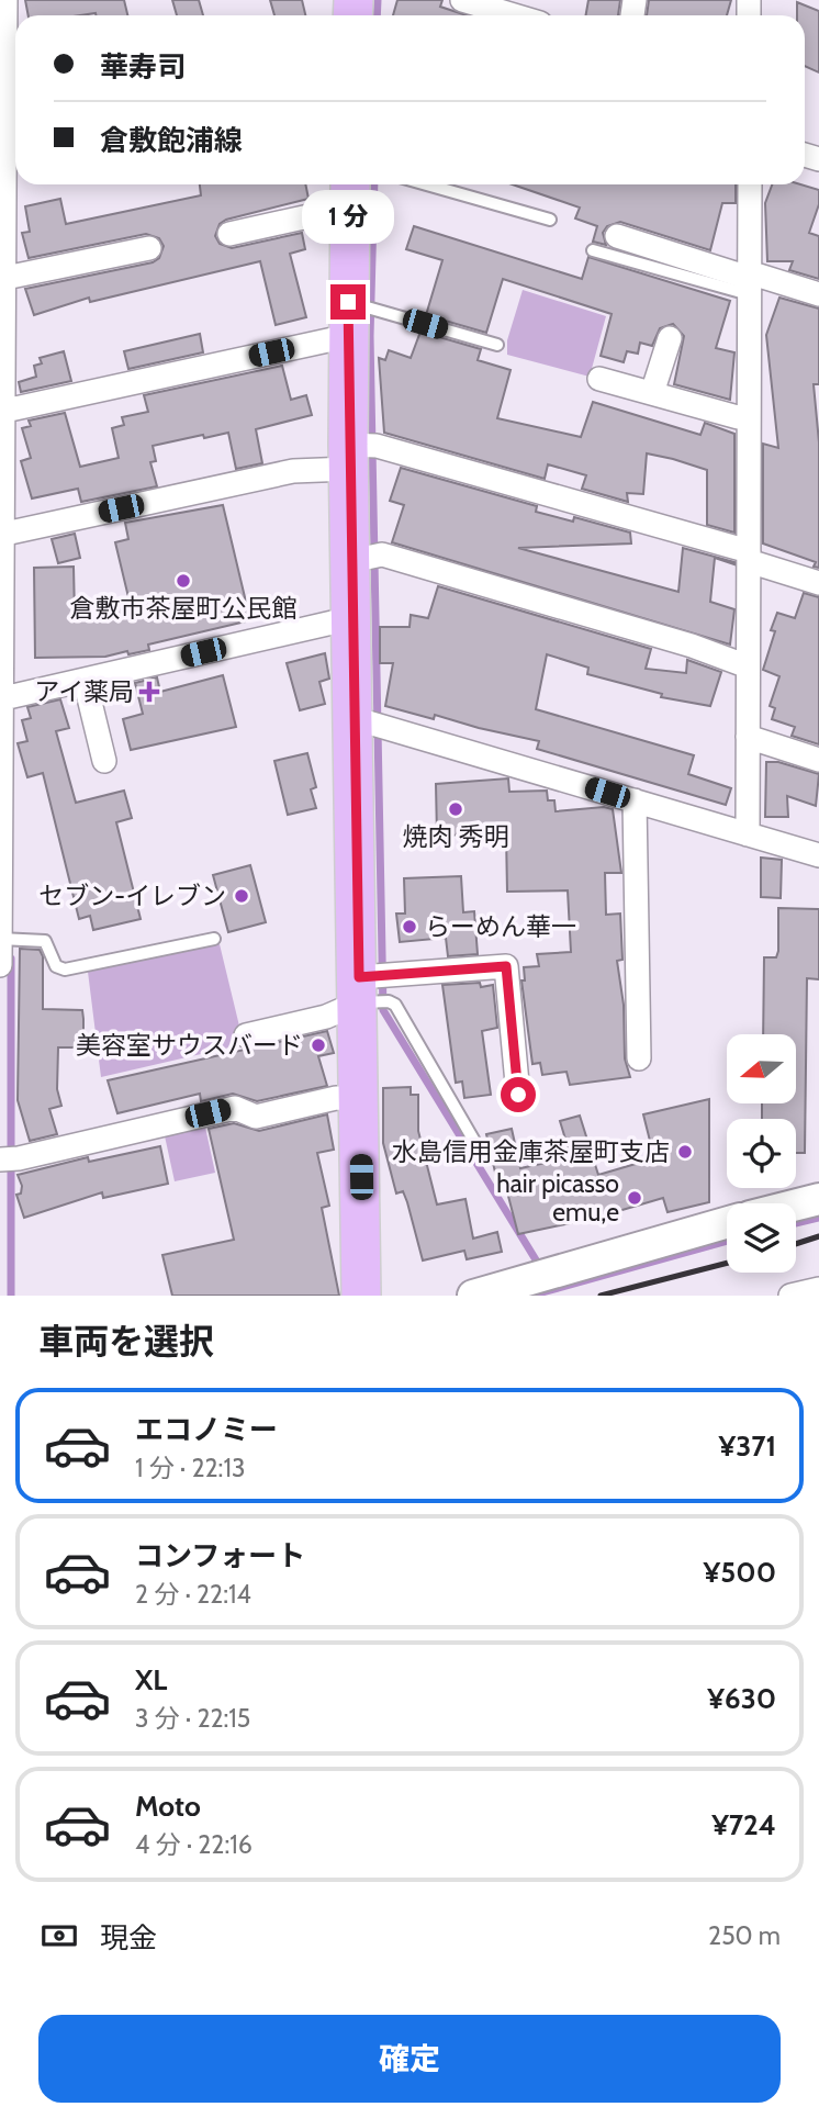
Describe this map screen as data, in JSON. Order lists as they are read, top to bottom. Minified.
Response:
{"places":{"other":["倉敷市茶屋町公民館","焼肉 秀明","セブン-イレブン","らーめん華一","美容室サウスバード","水島信用金庫茶屋町支店","hair picasso emu,e"],"health":["アイ薬局"]},"north":"left","page":{"banner":["華寿司","倉敷飽浦線"],"bubble":"1 分","heading":"車両を選択","list":[{"name":"エコノミー","note":"1 分 · 22:13","value":"¥371"},{"name":"コンフォート","note":"2 分 · 22:14","value":"¥500"},{"name":"XL","note":"3 分 · 22:15","value":"¥630"},{"name":"Moto","note":"4 分 · 22:16","value":"¥724"}],"pay":["現金","250 m"],"buttons":"確定"}}
